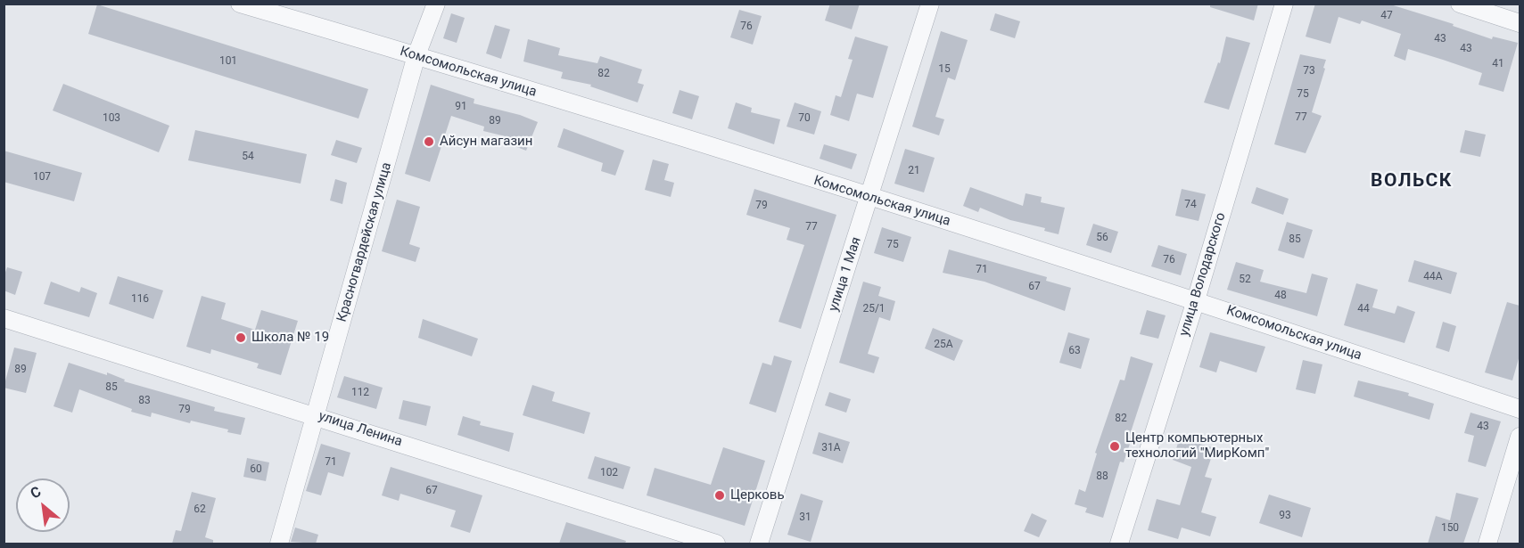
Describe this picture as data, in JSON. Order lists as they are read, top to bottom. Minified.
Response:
{"streets":{"street":["Комсомольская улица","Красногвардейская улица","улица 1 Мая","улица Володарского","улица Ленина"]},"crossings":[["Комсомольская улица","Красногвардейская улица"],["Комсомольская улица","улица 1 Мая"],["Комсомольская улица","улица Володарского"],["Красногвардейская улица","улица Ленина"]],"districts":["ВОЛЬСК"],"places":["Айсун магазин","Школа № 19","Центр компьютерных технологий \"МирКомп\"","Церковь"],"house_numbers":["47","76","43","43","101","41","15","73","82","75","91","77","103","70","89","54","21","107","74","79","77","56","85","75","76","71","44А","52","67","48","116","25/1","44","25А","63","89","85","112","83","79","82","43","31А","71","60","102","88","67","62","93","31","150"],"north":"top left"}
